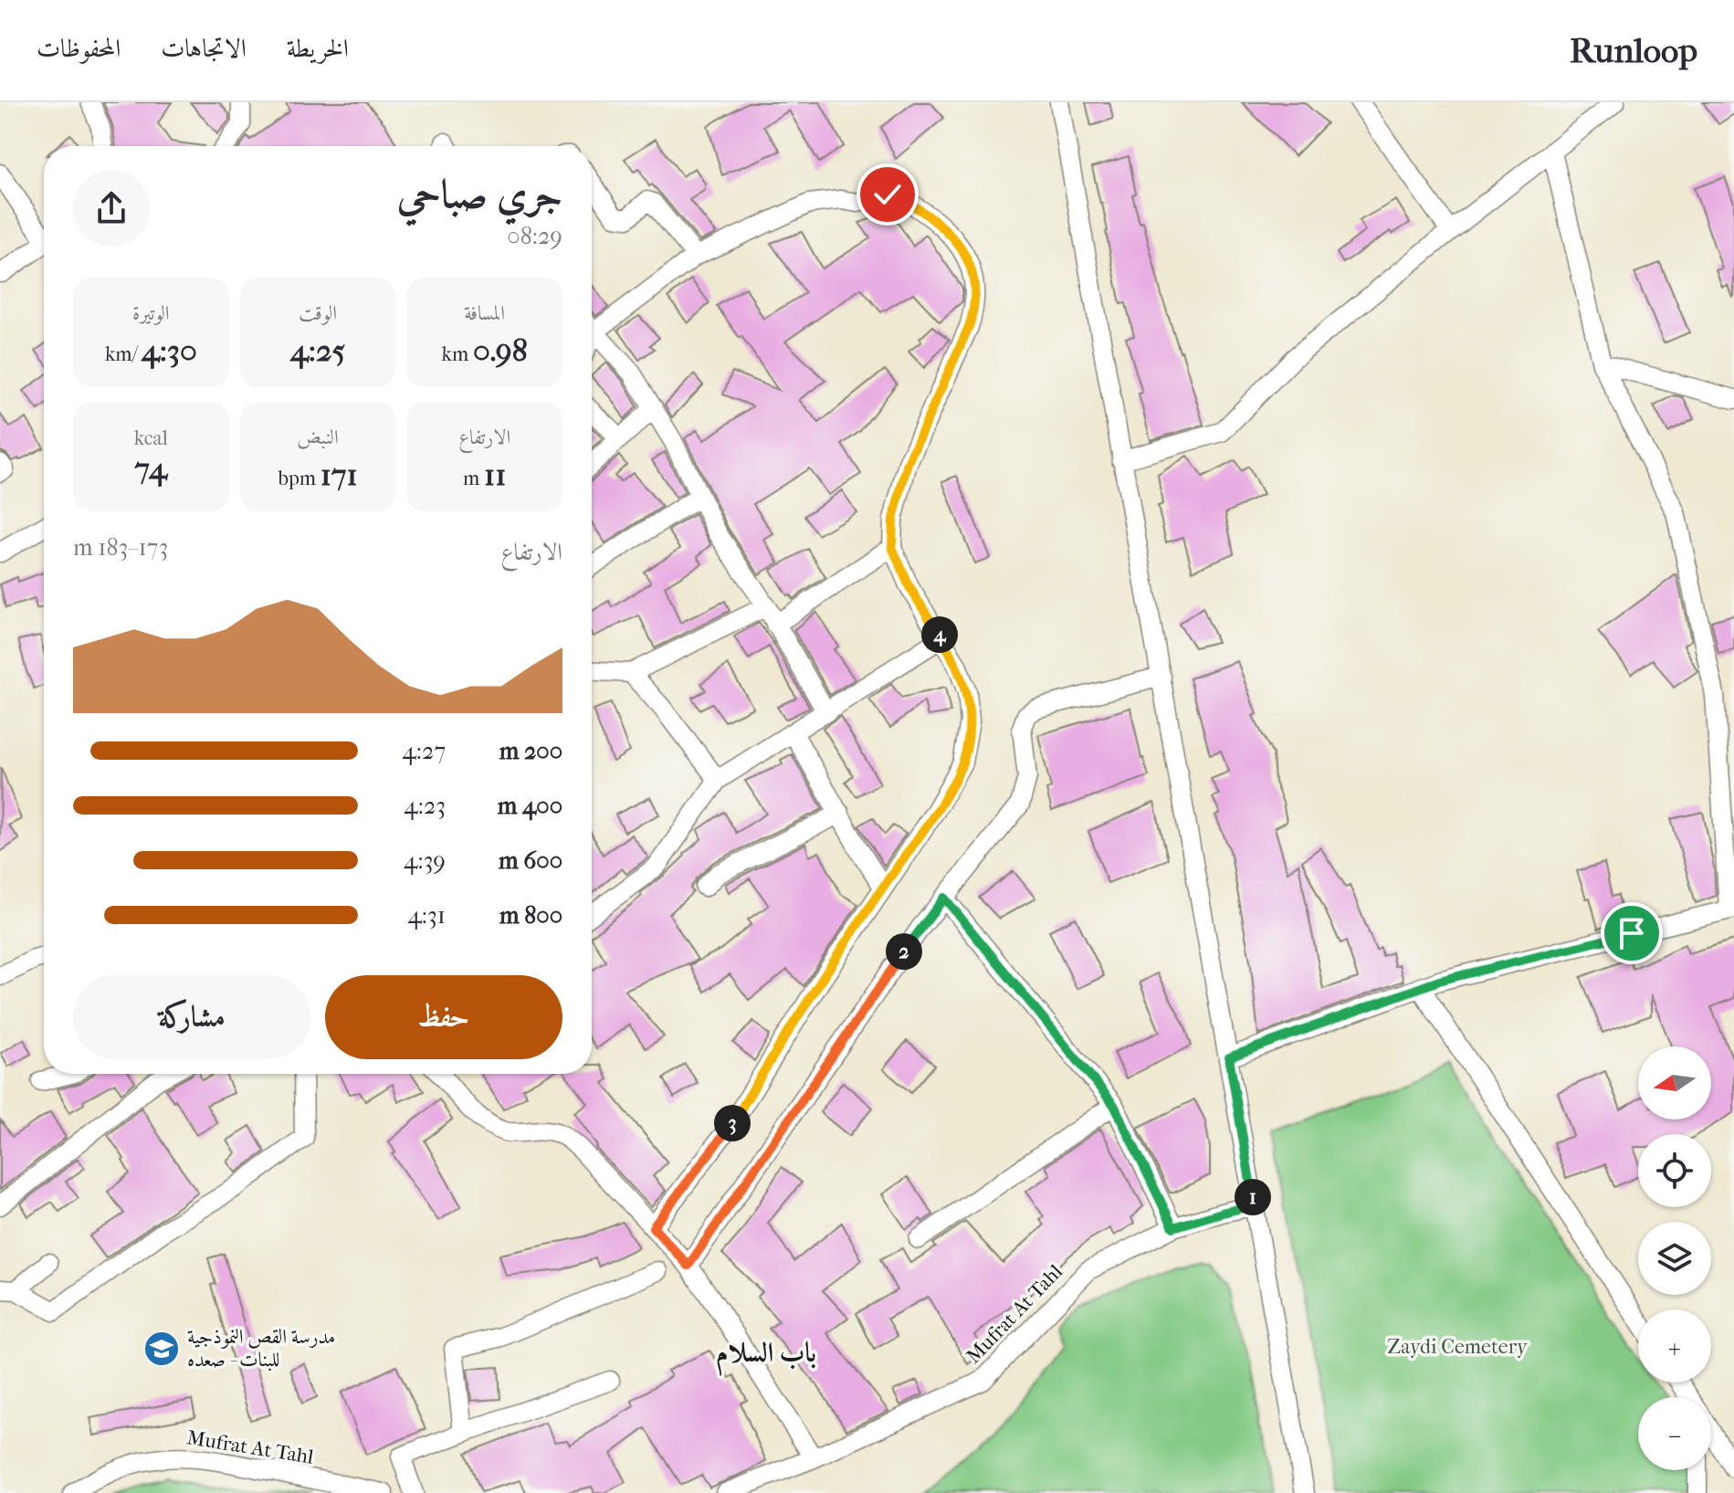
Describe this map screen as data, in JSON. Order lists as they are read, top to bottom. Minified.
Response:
{"streets":{"street":["Mufrat At Tahl"]},"districts":["باب السلام"],"parks":["Zaydi Cemetery"],"places":{"school or university":["مدرسة القِص النموذجية للبنات - صعده"]},"north":"left","page":{"header":"Runloop","nav":["الخريطة","الاتجاهات","المحفوظات"],"heading":["جري صباحي","08:29"],"stats":[["المسافة","0.98 km"],["الوقت","4:25"],["الوتيرة","4:30 /km"],["الارتفاع","11 m"],["النبض","171 bpm"],["kcal","74"]],"chart":["الارتفاع","173–183 m"],"pins":["4","2","3","1"],"list":[{"name":"200 m","note":"4:27"},{"name":"400 m","note":"4:23"},{"name":"600 m","note":"4:39"},{"name":"800 m","note":"4:31"}],"buttons":["حفظ","مشاركة"],"map_buttons":["+","−"]}}
